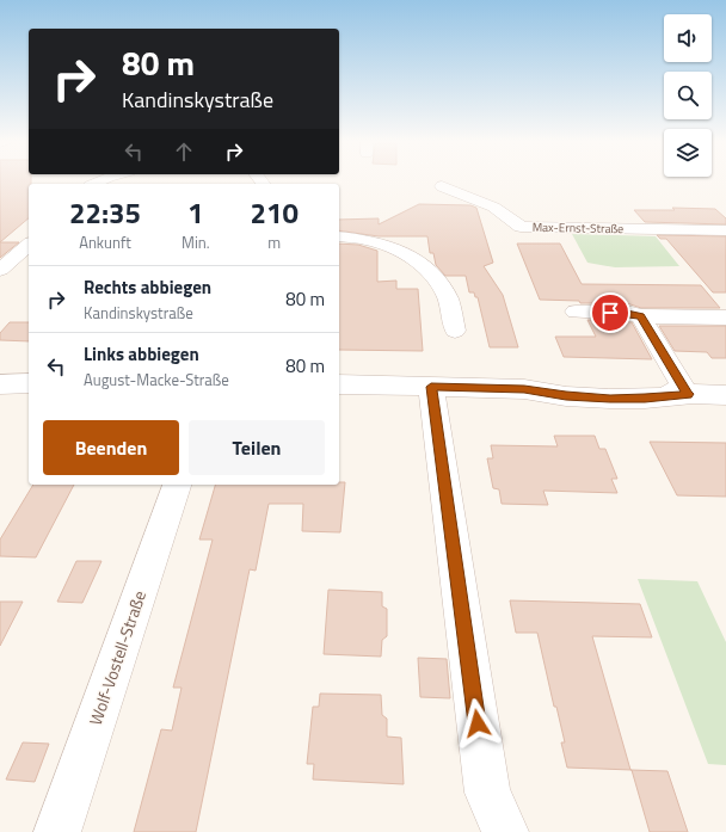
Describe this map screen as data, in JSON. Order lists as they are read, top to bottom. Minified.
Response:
{"streets":{"street":["Max-Ernst-Straße","Wolf-Vostell-Straße"]},"page":{"turn":["80 m","Kandinskystraße"],"eta":["22:35","Ankunft","1","Min.","210","m"],"list":[{"name":"Rechts abbiegen","note":"Kandinskystraße","value":"80 m"},{"name":"Links abbiegen","note":"August-Macke-Straße","value":"80 m"}],"buttons":["Beenden","Teilen"]}}
